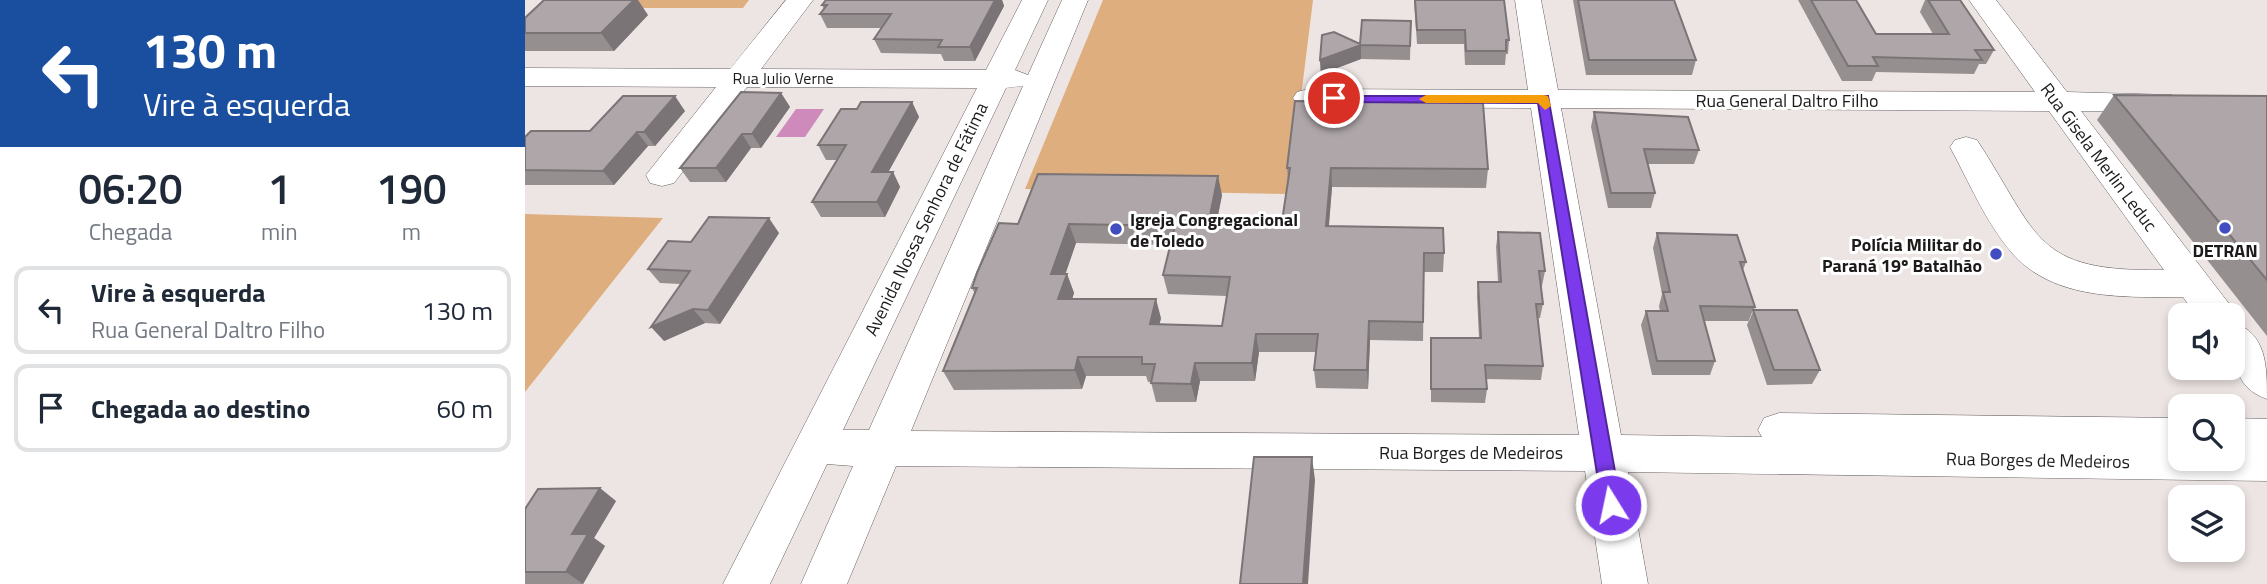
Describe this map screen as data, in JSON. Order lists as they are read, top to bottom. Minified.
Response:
{"streets":{"street":["Rua Julio Verne","Rua General Daltro Filho","Rua Gisela Merlin Leduc","Avenida Nossa Senhora de Fátima","Rua Borges de Medeiros"]},"crossings":[["Rua Julio Verne","Avenida Nossa Senhora de Fátima"],["Rua General Daltro Filho","Rua Gisela Merlin Leduc"]],"places":["DETRAN","Igreja Congregacional de Toledo","Polícia Militar do Paraná 19º Batalhão"],"page":{"turn":["130 m","Vire à esquerda"],"eta":["06:20","Chegada","1","min","190","m"],"list":[{"name":"Vire à esquerda","note":"Rua General Daltro Filho","value":"130 m"},{"name":"Chegada ao destino","value":"60 m"}]}}
